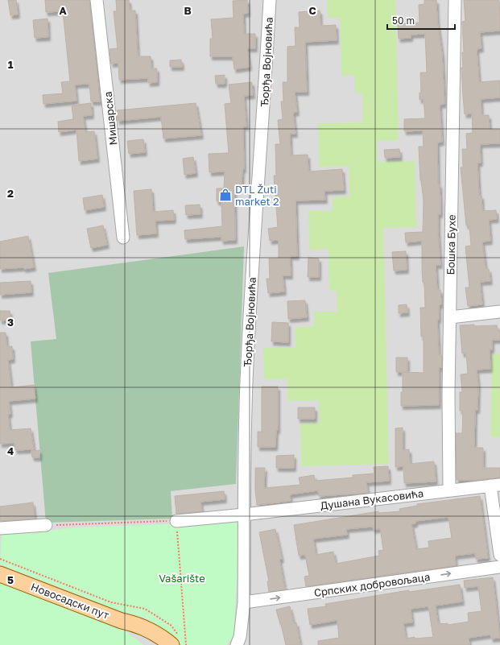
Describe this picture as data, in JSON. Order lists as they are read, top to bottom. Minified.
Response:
{"streets":{"main road":["Новосадски пут"],"street":["Ђорђа Војновића","Мишарска","Бошка Бухе","Душана Вукасовића","Српских добровољаца"]},"crossings":[["Ђорђа Војновића","Душана Вукасовића"],["Ђорђа Војновића","Српских добровољаца"],["Бошка Бухе","Душана Вукасовића"]],"one_way":["Српских добровољаца"],"parks":["Vašarište"],"places":{"shop":["DTL Žuti market 2"]},"scale_bar":"50 m","grid":{"columns":["A","B","C"],"rows":["1","2","3","4","5"]}}
